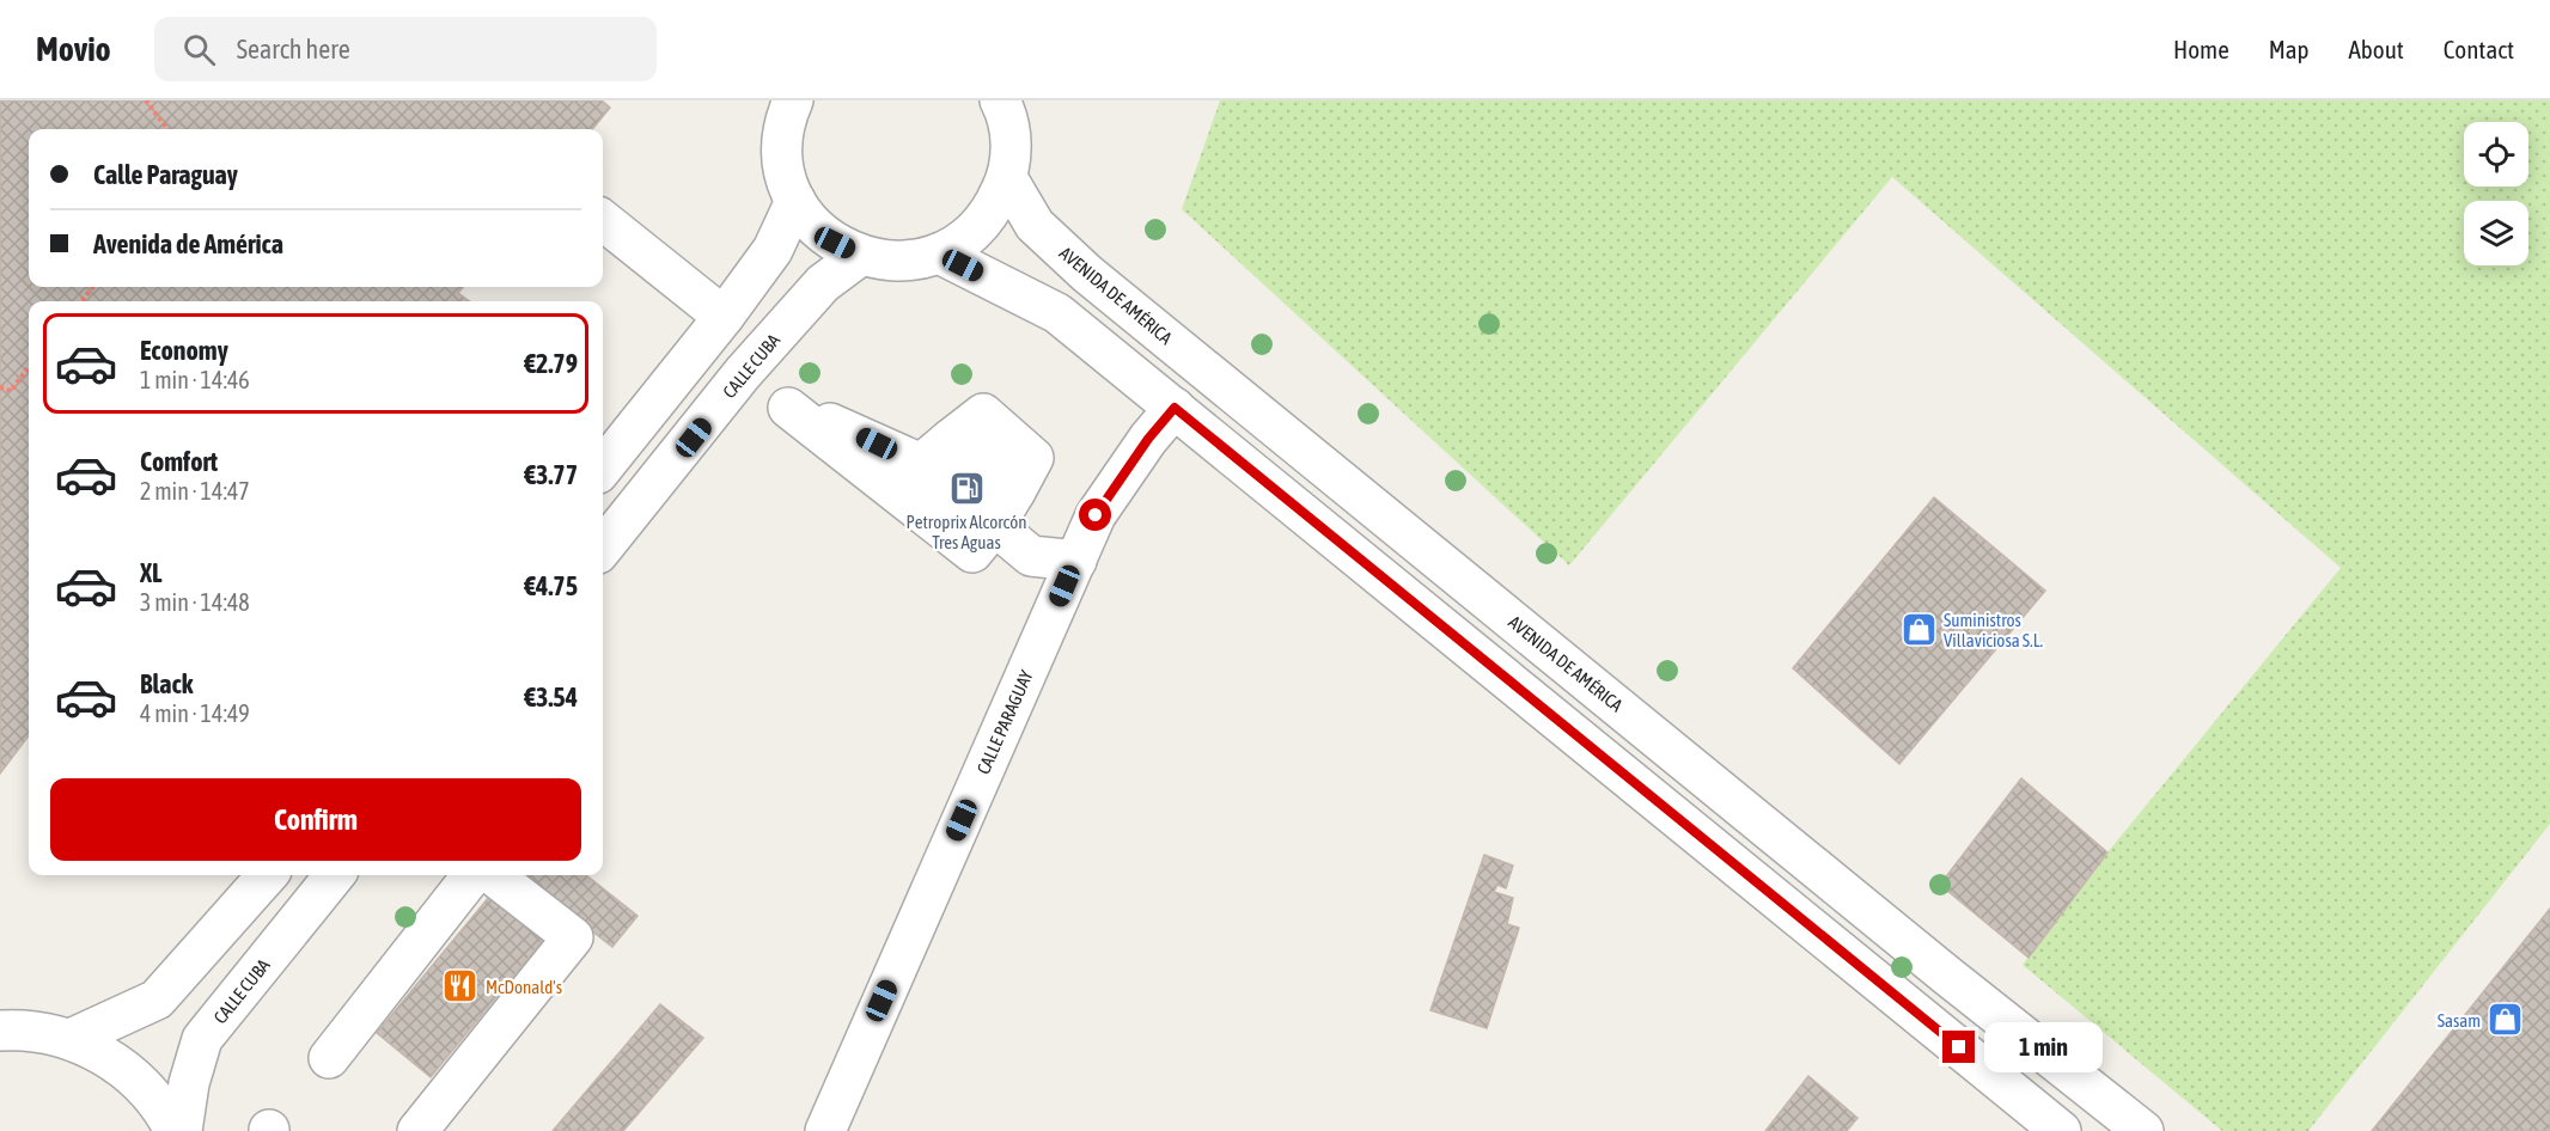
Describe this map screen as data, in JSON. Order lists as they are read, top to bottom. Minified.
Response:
{"streets":{"street":["AVENIDA DE AMÉRICA","CALLE CUBA","CALLE PARAGUAY"]},"places":{"fuel station":["Petroprix Alcorcón Tres Aguas"],"shop":["Suministros Villaviciosa S.L.","Sasam"],"restaurant":["McDonald's"]},"page":{"header":"Movio","search":"Search here","nav":["Home","Map","About","Contact"],"banner":["Calle Paraguay","Avenida de América"],"list":[{"name":"Economy","note":"1 min · 14:46","value":"€2.79"},{"name":"Comfort","note":"2 min · 14:47","value":"€3.77"},{"name":"XL","note":"3 min · 14:48","value":"€4.75"},{"name":"Black","note":"4 min · 14:49","value":"€3.54"}],"buttons":"Confirm","bubble":"1 min"}}
